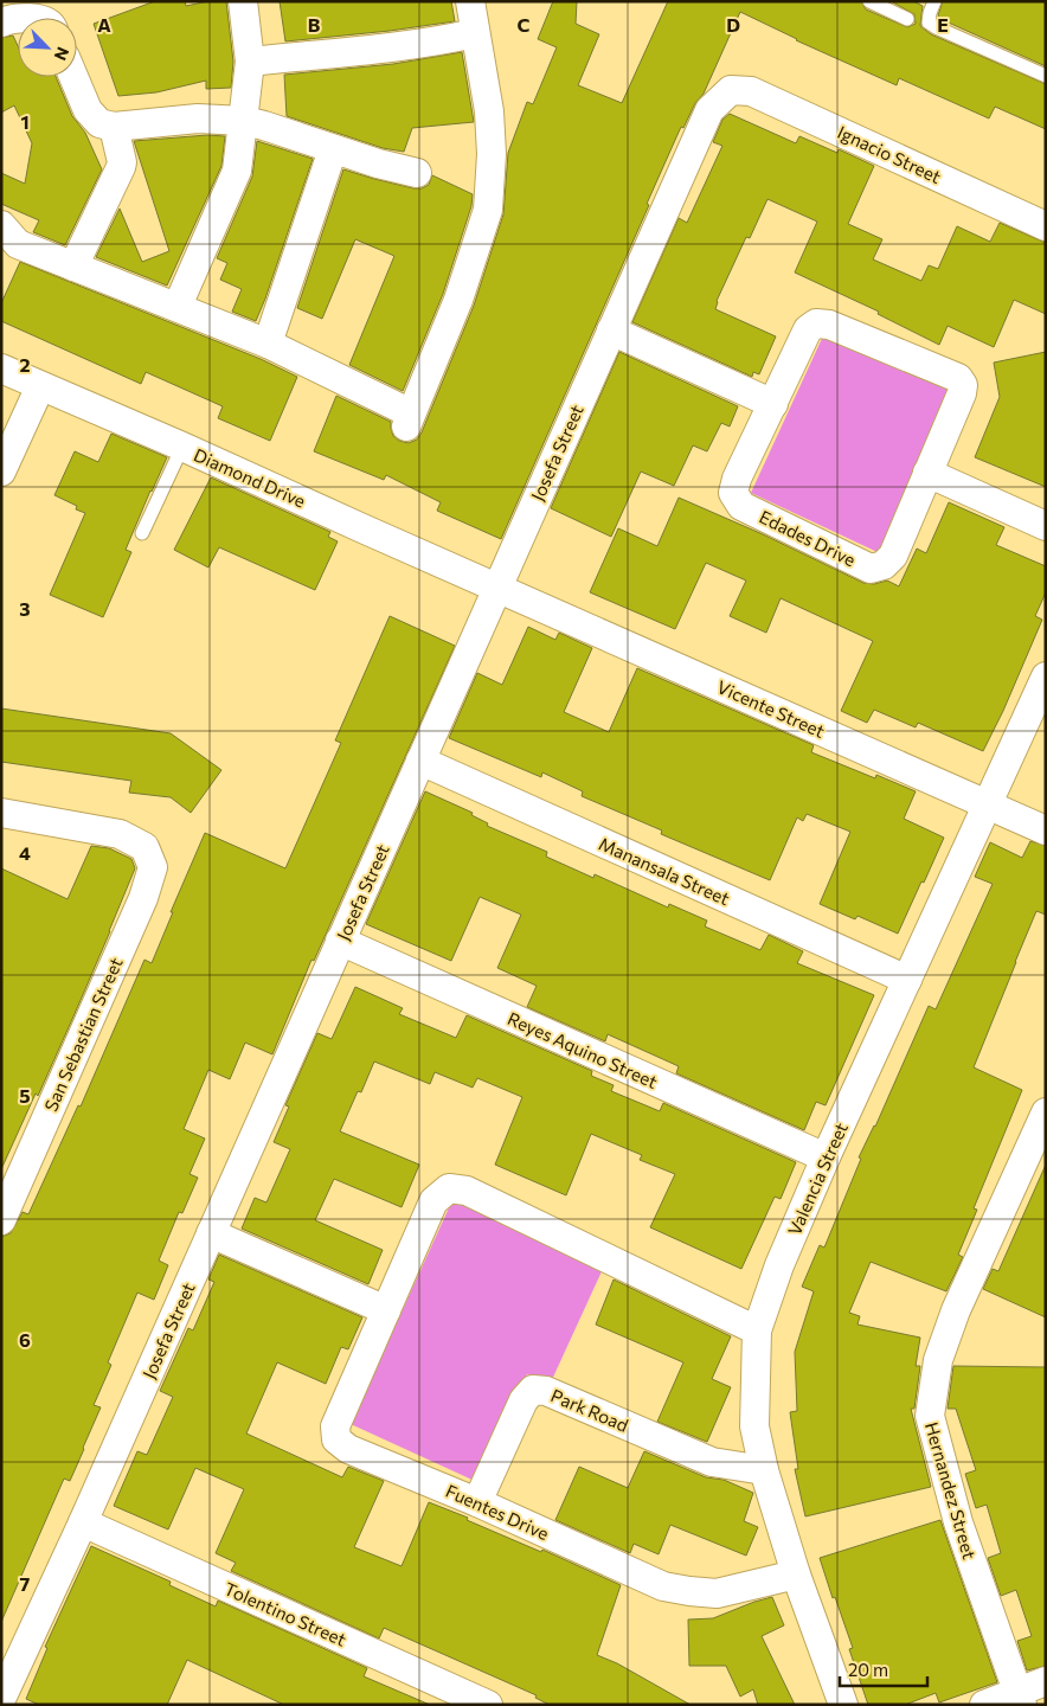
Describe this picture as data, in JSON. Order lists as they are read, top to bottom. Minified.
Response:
{"streets":{"street":["Ignacio Street","Josefa Street","Diamond Drive","Edades Drive","Vicente Street","Manansala Street","San Sebastian Street","Reyes Aquino Street","Valencia Street","Park Road","Hernandez Street","Fuentes Drive","Tolentino Street"]},"crossings":[["Ignacio Street","Josefa Street"],["Josefa Street","Diamond Drive"],["Josefa Street","Vicente Street"],["Josefa Street","Manansala Street"],["Josefa Street","Reyes Aquino Street"],["Josefa Street","Tolentino Street"],["Diamond Drive","Vicente Street"],["Vicente Street","Valencia Street"],["Manansala Street","Valencia Street"],["Reyes Aquino Street","Valencia Street"],["Valencia Street","Park Road"],["Valencia Street","Fuentes Drive"],["Park Road","Fuentes Drive"]],"scale_bar":"20 m","north":"bottom right","grid":{"columns":["A","B","C","D","E"],"rows":["1","2","3","4","5","6","7"]}}
